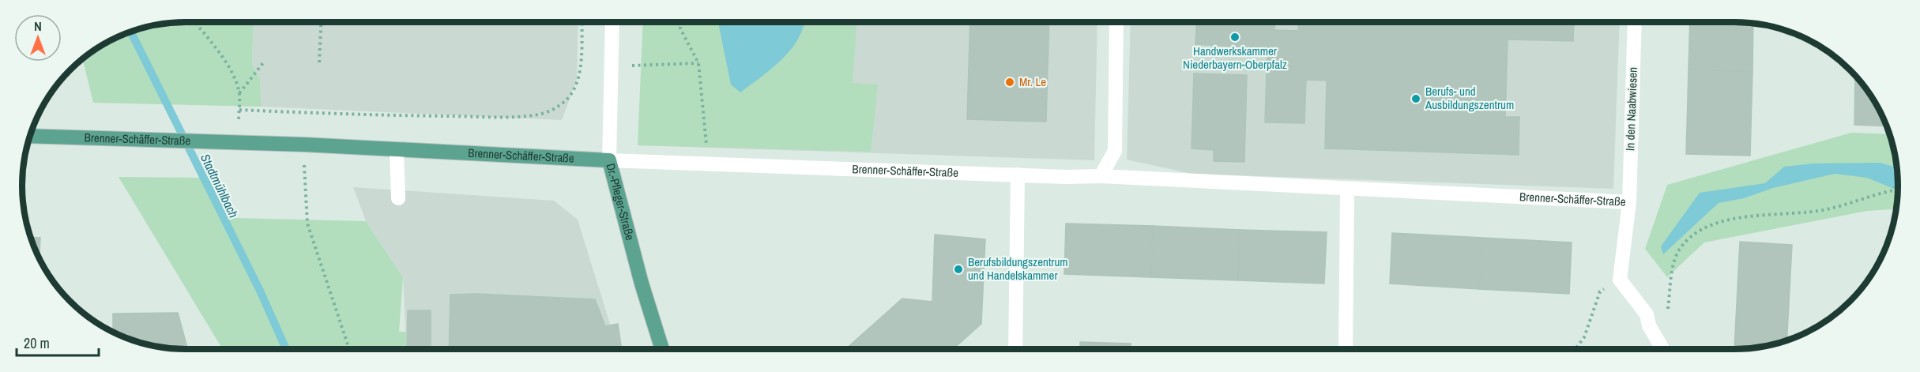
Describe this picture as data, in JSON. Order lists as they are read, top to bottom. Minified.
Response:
{"streets":{"main road":["Brenner-Schäffer-Straße","Dr.-Pfleger-Straße"],"street":["In den Naabwiesen"]},"crossings":[["In den Naabwiesen","Brenner-Schäffer-Straße"],["Brenner-Schäffer-Straße","Dr.-Pfleger-Straße"]],"water":["Stadtmühlbach"],"places":["Handwerkskammer Niederbayern-Oberpfalz","Mr. Le","Berufs- und Ausbildungszentrum","Berufsbildungszentrum und Handelskammer"],"scale_bar":"20 m","north":"top"}
